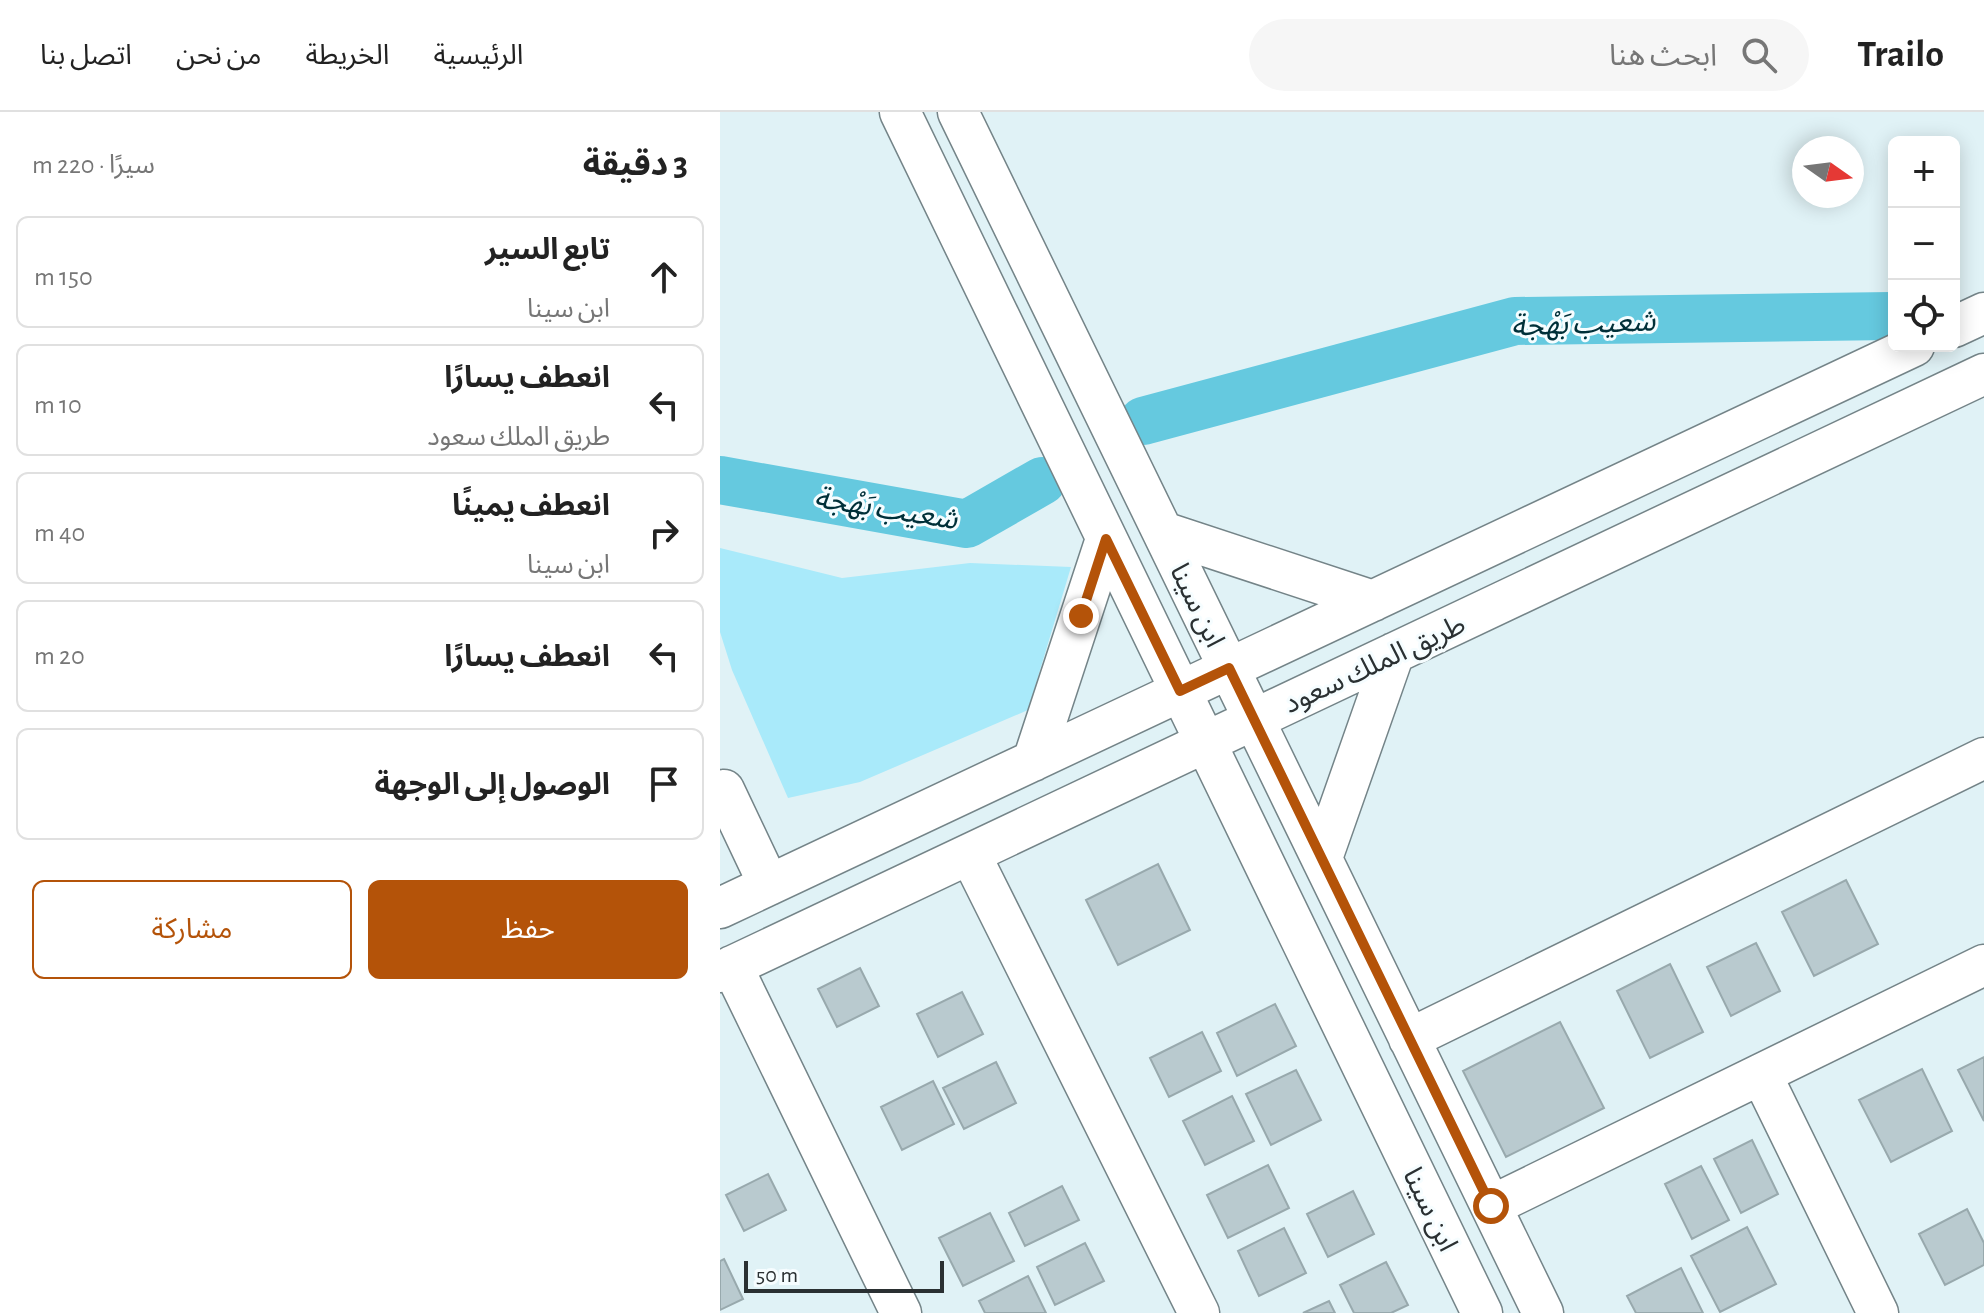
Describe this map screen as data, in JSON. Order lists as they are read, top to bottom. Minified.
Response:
{"streets":{"street":["ابن سينا","طريق الملك سعود"]},"crossings":[["ابن سينا","طريق الملك سعود"]],"water":["شعيب بَهْجة"],"scale_bar":"50 m","north":"right","page":{"header":"Trailo","search":"ابحث هنا","nav":["الرئيسية","الخريطة","من نحن","اتصل بنا"],"heading":["3 دقيقة","سيرًا · 220 m"],"map_buttons":["+","−"],"list":[["تابع السير","ابن سينا","150 m"],["انعطف يسارًا","طريق الملك سعود","10 m"],["انعطف يمينًا","ابن سينا","40 m"],["انعطف يسارًا","20 m"],"الوصول إلى الوجهة"],"buttons":["حفظ","مشاركة"],"scale":"50 m"}}
